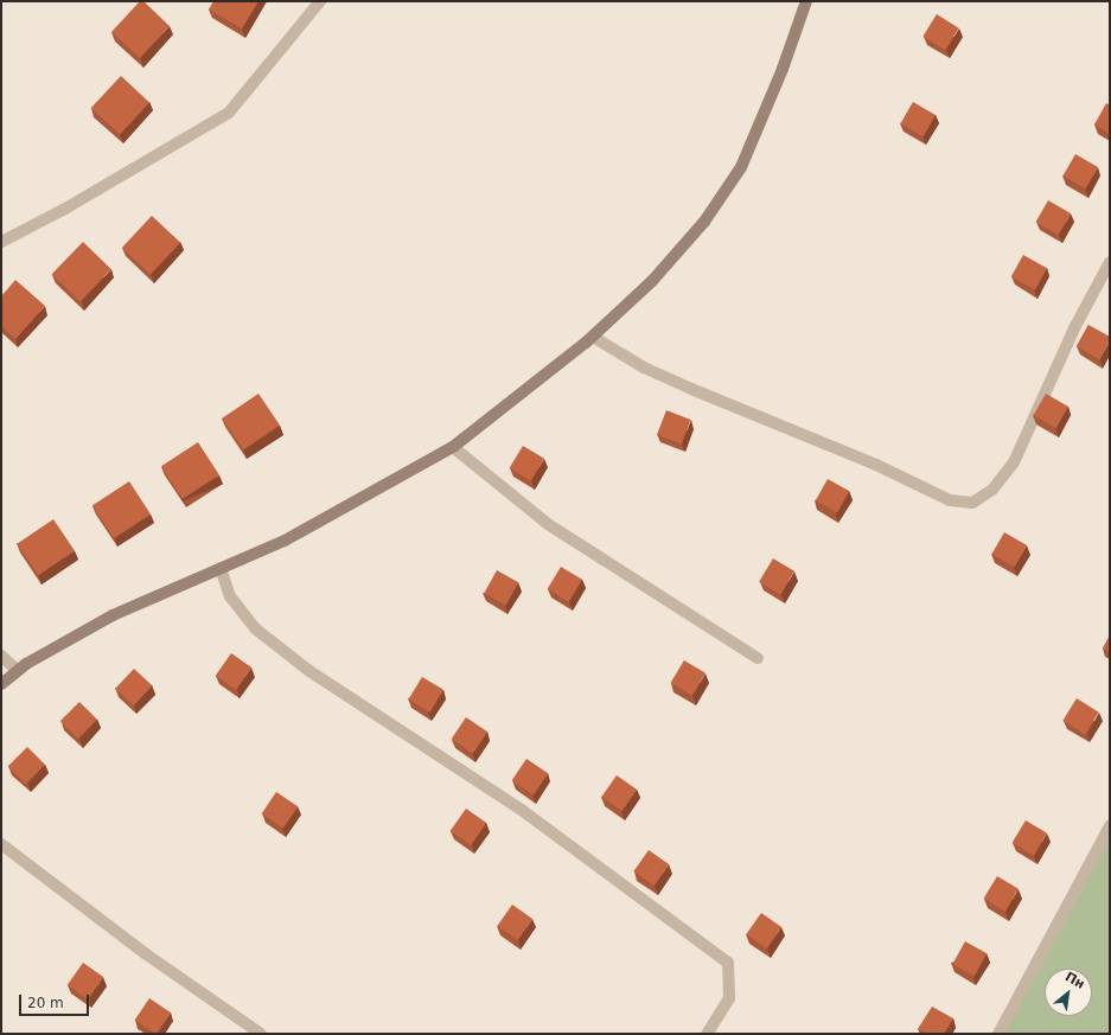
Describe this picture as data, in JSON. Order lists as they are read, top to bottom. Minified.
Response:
{"scale_bar":"20 m","north":"top right"}
